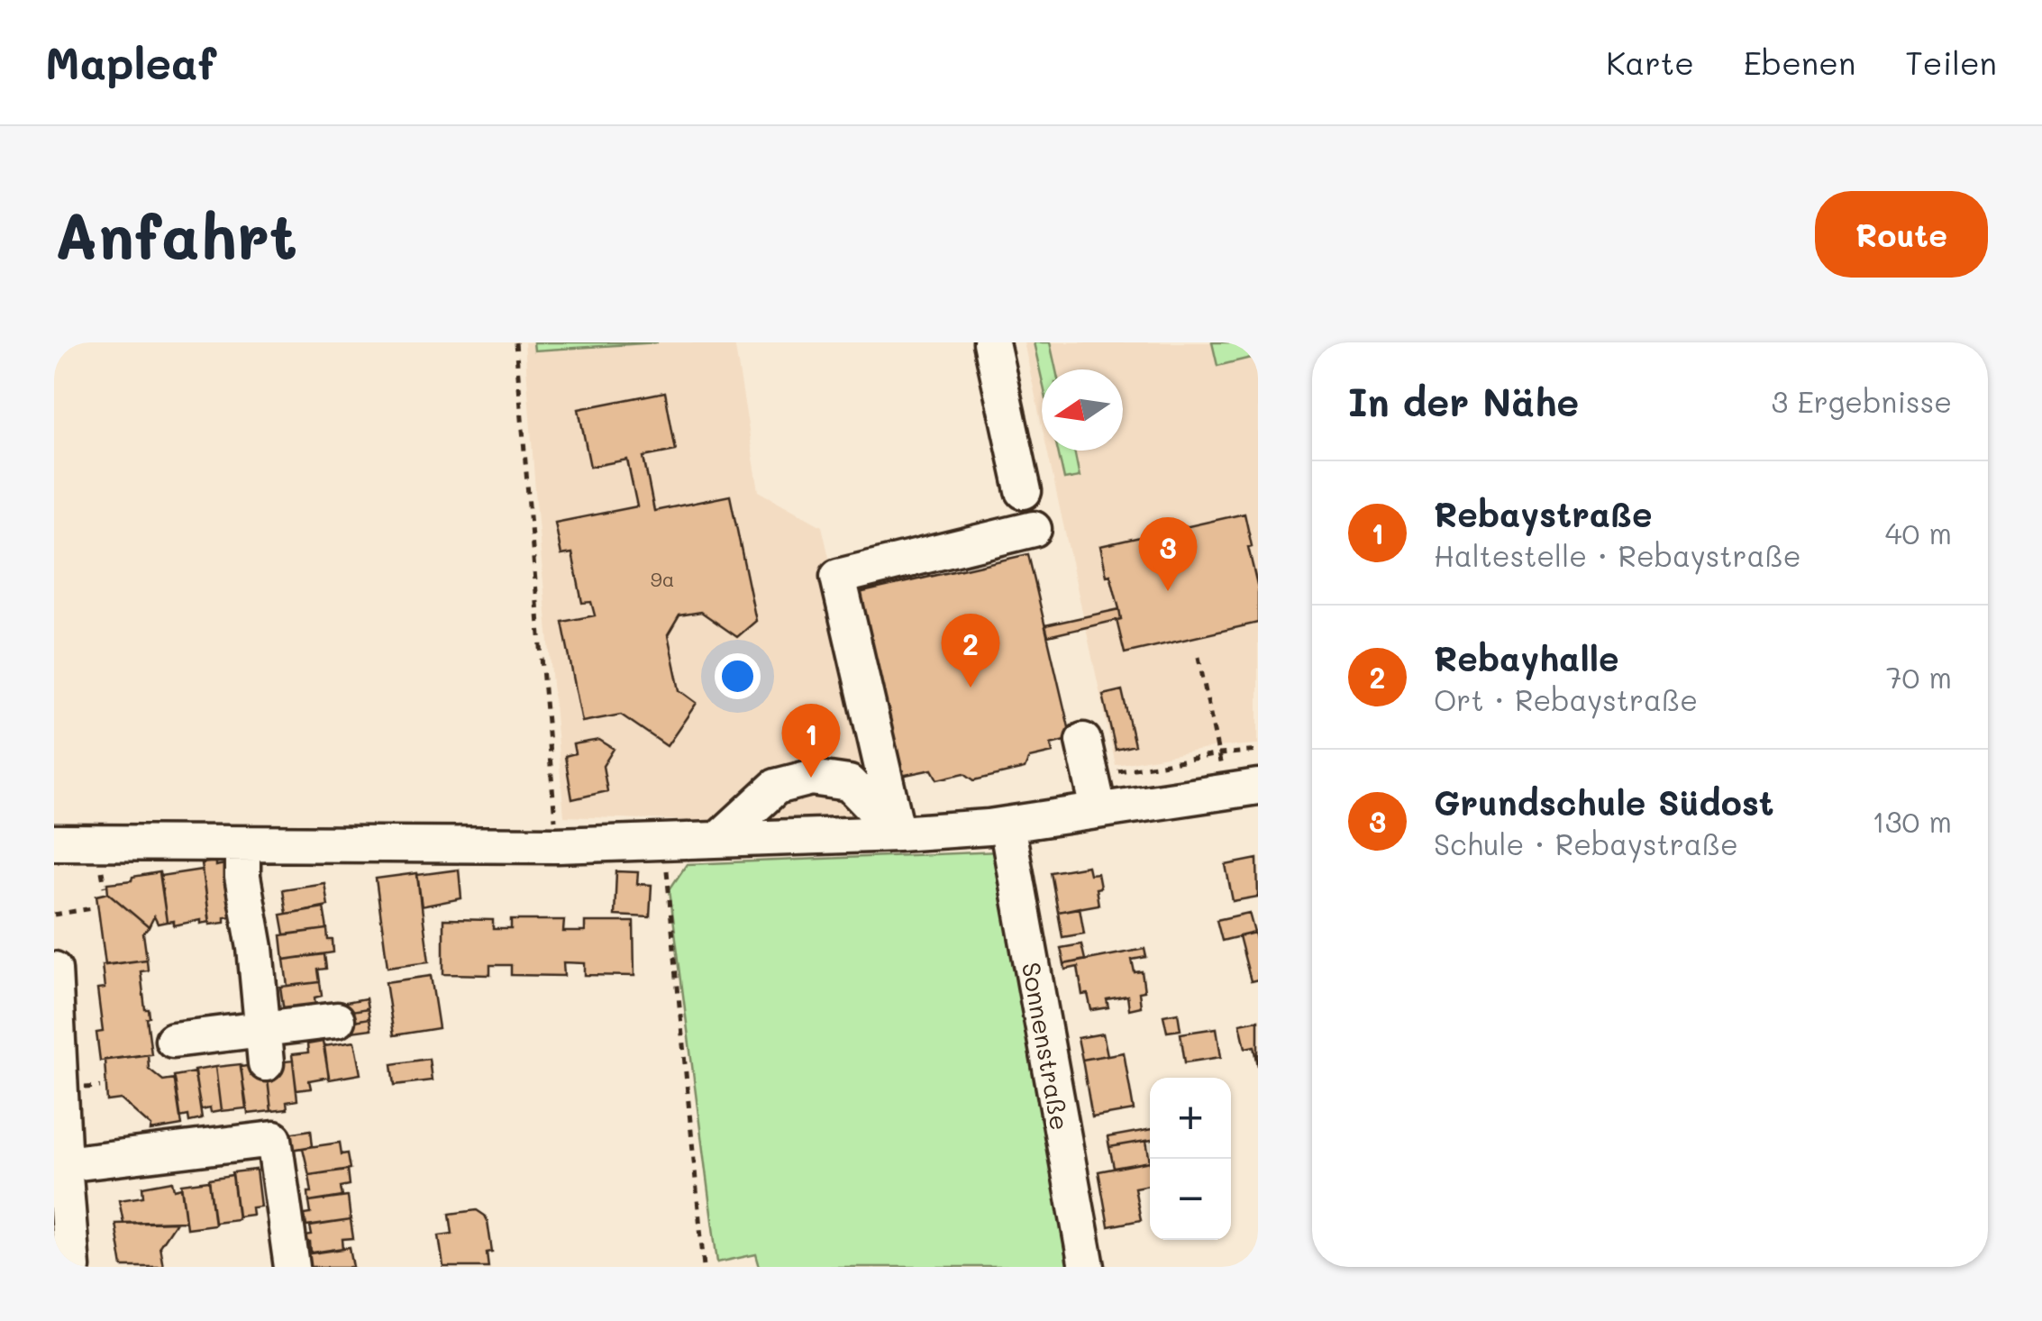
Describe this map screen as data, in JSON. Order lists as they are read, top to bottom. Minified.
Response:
{"streets":{"street":["Sonnenstraße"]},"house_numbers":["9a"],"north":"left","page":{"header":"Mapleaf","nav":["Karte","Ebenen","Teilen"],"buttons":"Route","title":"Anfahrt","heading":["In der Nähe","3 Ergebnisse"],"list":[{"mark":"1","name":"Rebaystraße","note":"Haltestelle · Rebaystraße","value":"40 m"},{"mark":"2","name":"Rebayhalle","note":"Ort · Rebaystraße","value":"70 m"},{"mark":"3","name":"Grundschule Südost","note":"Schule · Rebaystraße","value":"130 m"}],"pins":["3","2","1"],"map_buttons":["+","−"]}}
